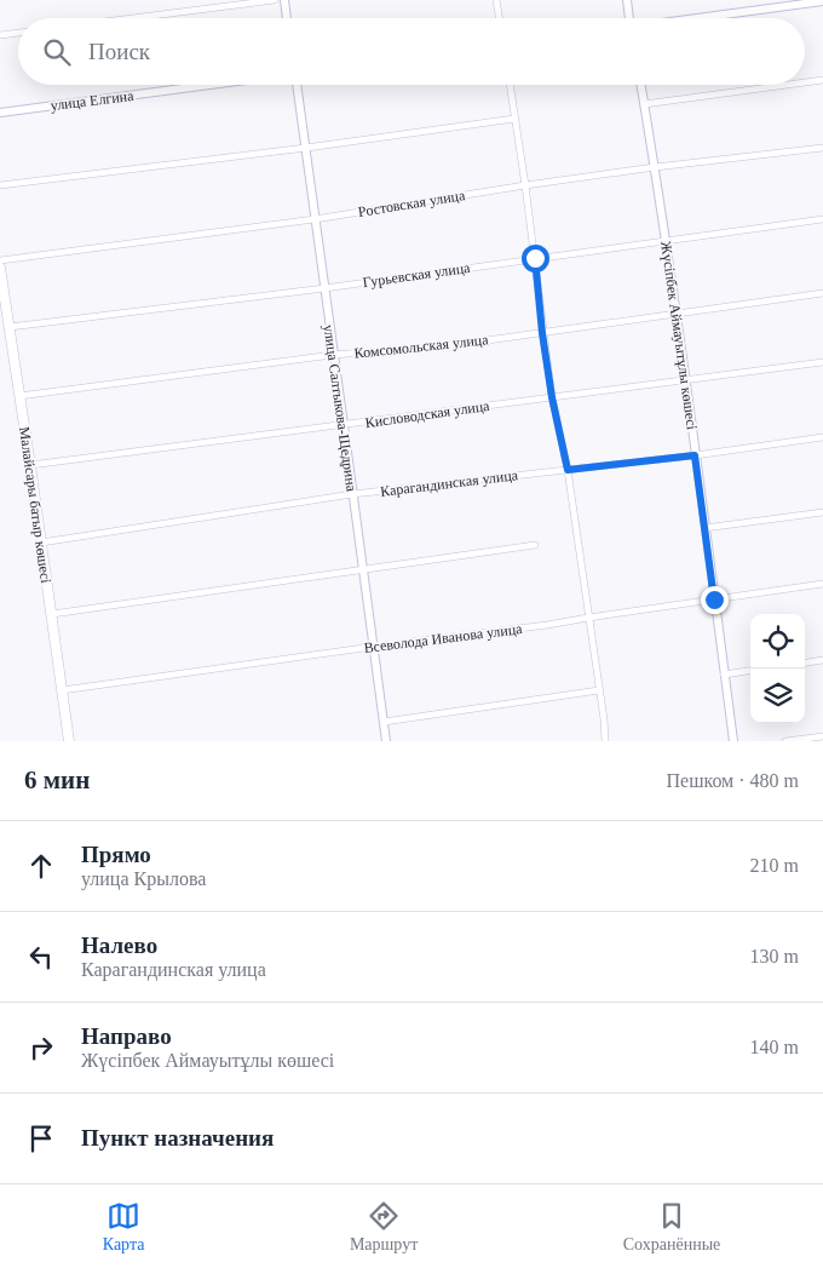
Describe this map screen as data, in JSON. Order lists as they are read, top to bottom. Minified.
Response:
{"streets":{"main road":["Малайсары батыр көшесі"],"street":["улица Елгина","Ростовская улица","Гурьевская улица","Жүсіпбек Аймауытұлы көшесі","Комсомольская улица","улица Салтыкова-Щедрина","Кисловодская улица","Карагандинская улица","Всеволода Иванова улица"]},"crossings":[["Ростовская улица","Жүсіпбек Аймауытұлы көшесі"],["Ростовская улица","улица Салтыкова-Щедрина"],["Гурьевская улица","Жүсіпбек Аймауытұлы көшесі"],["Гурьевская улица","улица Салтыкова-Щедрина"],["Гурьевская улица","Малайсары батыр көшесі"],["Жүсіпбек Аймауытұлы көшесі","Комсомольская улица"],["Жүсіпбек Аймауытұлы көшесі","Кисловодская улица"],["Жүсіпбек Аймауытұлы көшесі","Карагандинская улица"],["Жүсіпбек Аймауытұлы көшесі","Всеволода Иванова улица"],["Комсомольская улица","улица Салтыкова-Щедрина"],["Комсомольская улица","Малайсары батыр көшесі"],["улица Салтыкова-Щедрина","Кисловодская улица"],["улица Салтыкова-Щедрина","Карагандинская улица"],["улица Салтыкова-Щедрина","Всеволода Иванова улица"],["Кисловодская улица","Малайсары батыр көшесі"],["Карагандинская улица","Малайсары батыр көшесі"],["Малайсары батыр көшесі","Всеволода Иванова улица"]],"page":{"search":"Поиск","heading":["6 мин","Пешком · 480 m"],"list":[["Прямо","улица Крылова","210 m"],["Налево","Карагандинская улица","130 m"],["Направо","Жүсіпбек Аймауытұлы көшесі","140 m"],"Пункт назначения"],"nav":["Карта","Маршрут","Сохранённые"]}}
